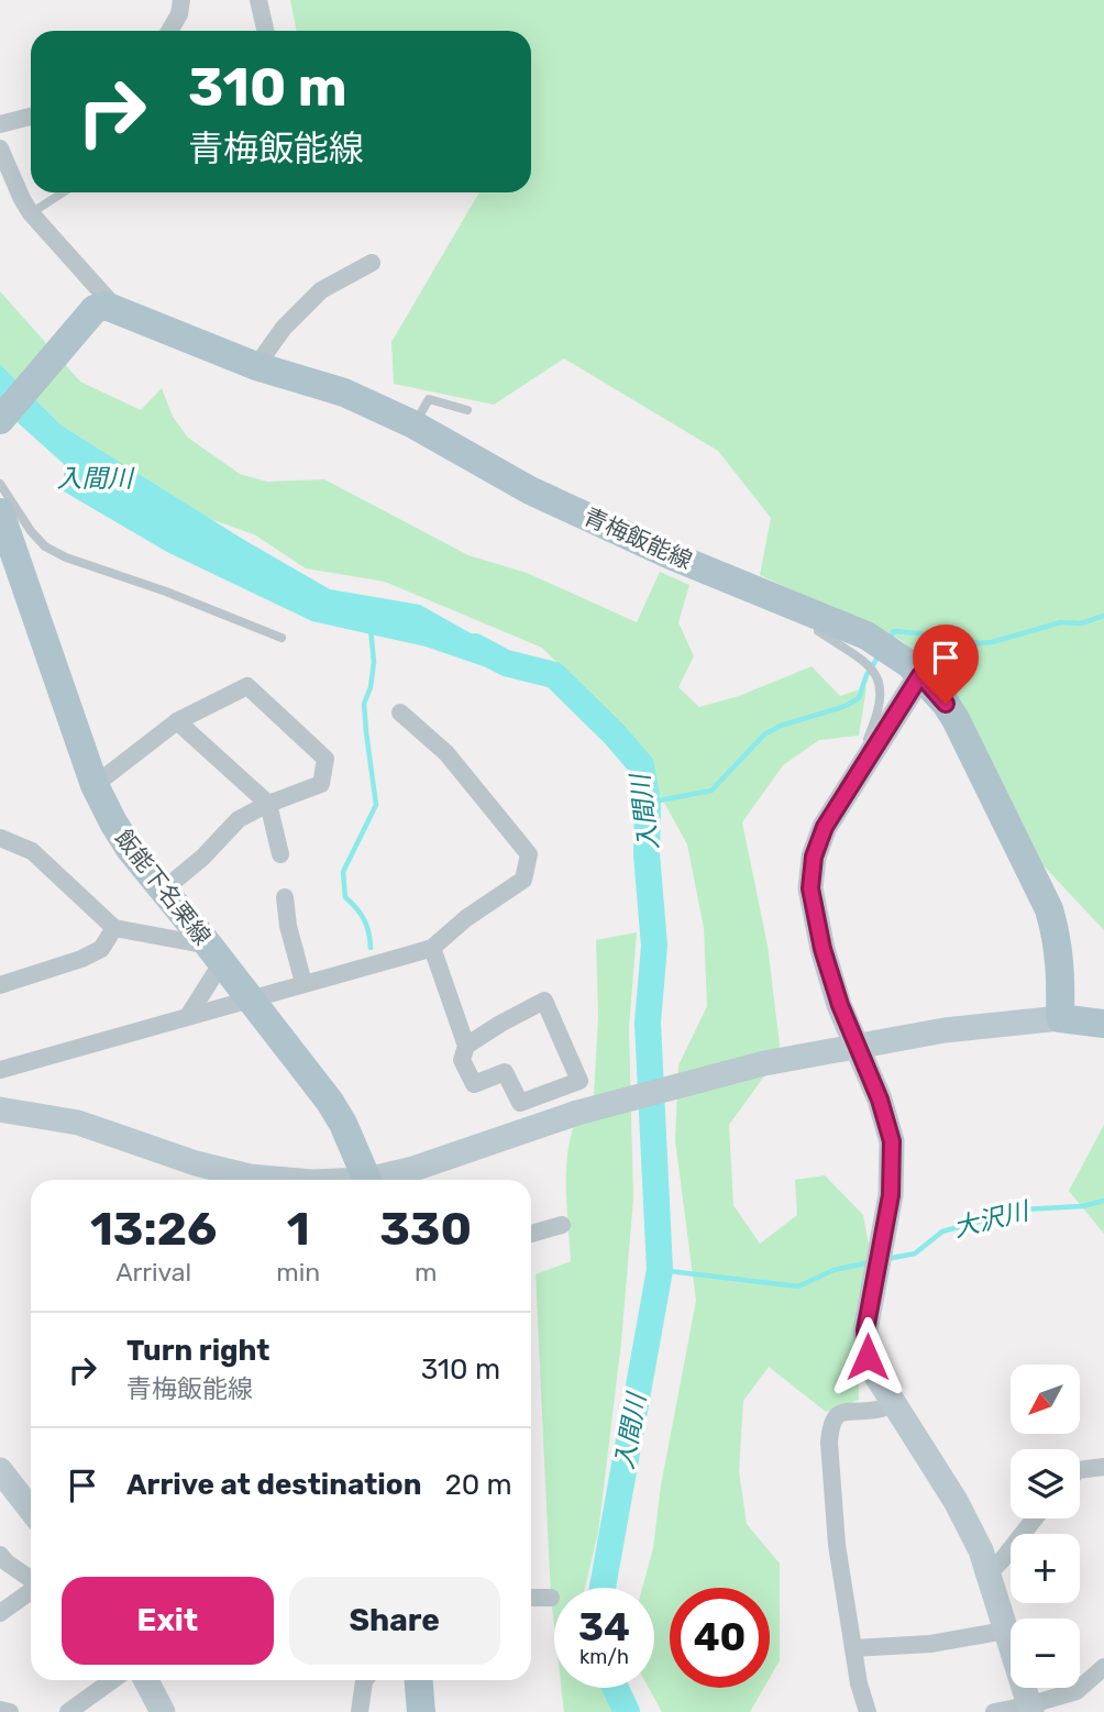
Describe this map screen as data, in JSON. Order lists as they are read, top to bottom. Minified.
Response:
{"streets":{"main road":["青梅飯能線","飯能下名栗線"]},"water":["入間川","大沢川"],"north":"bottom left","page":{"turn":["310 m","青梅飯能線"],"eta":["13:26","Arrival","1","min","330","m"],"list":[{"name":"Turn right","note":"青梅飯能線","value":"310 m"},{"name":"Arrive at destination","value":"20 m"}],"map_buttons":["+","−"],"buttons":["Exit","Share"],"speed":"34 km/h","limit":"40"}}
